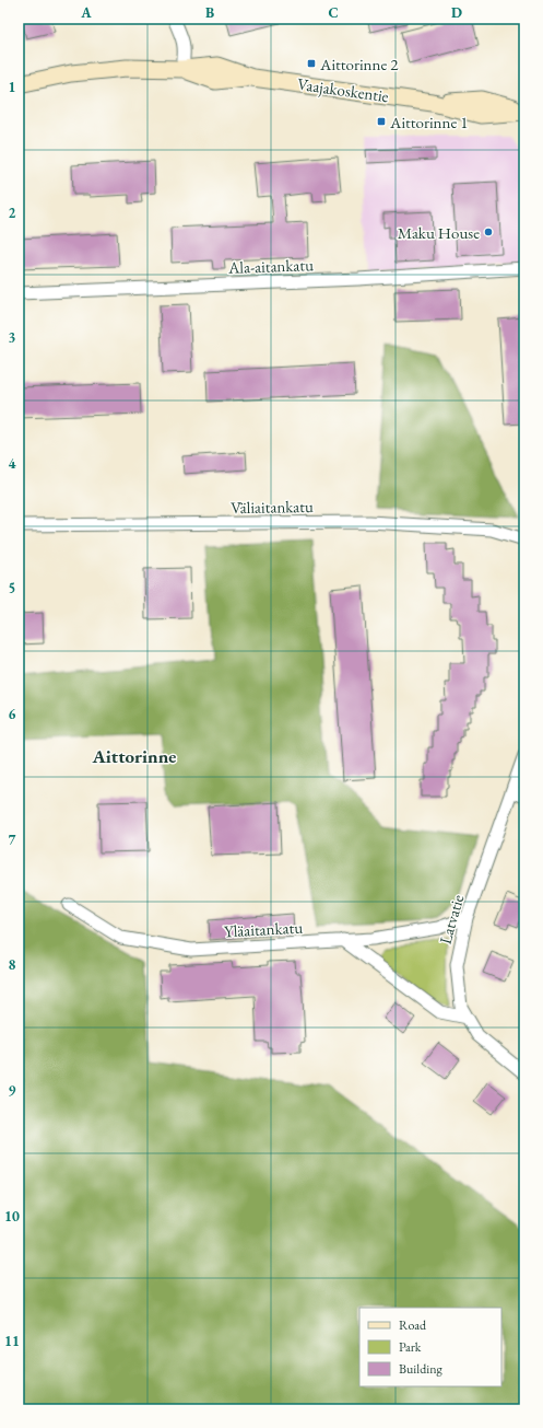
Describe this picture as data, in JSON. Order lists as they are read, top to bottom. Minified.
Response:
{"streets":{"main road":["Vaajakoskentie"],"street":["Ala-aitankatu","Väliaitankatu","Latvatie","Yläaitankatu"]},"crossings":[["Latvatie","Yläaitankatu"]],"districts":["Aittorinne"],"places":{"transit":["Aittorinne 2","Aittorinne 1"],"other":["Maku House"]},"legend":["Road","Park","Building"],"grid":{"columns":["A","B","C","D"],"rows":["1","2","3","4","5","6","7","8","9","10","11"]}}
